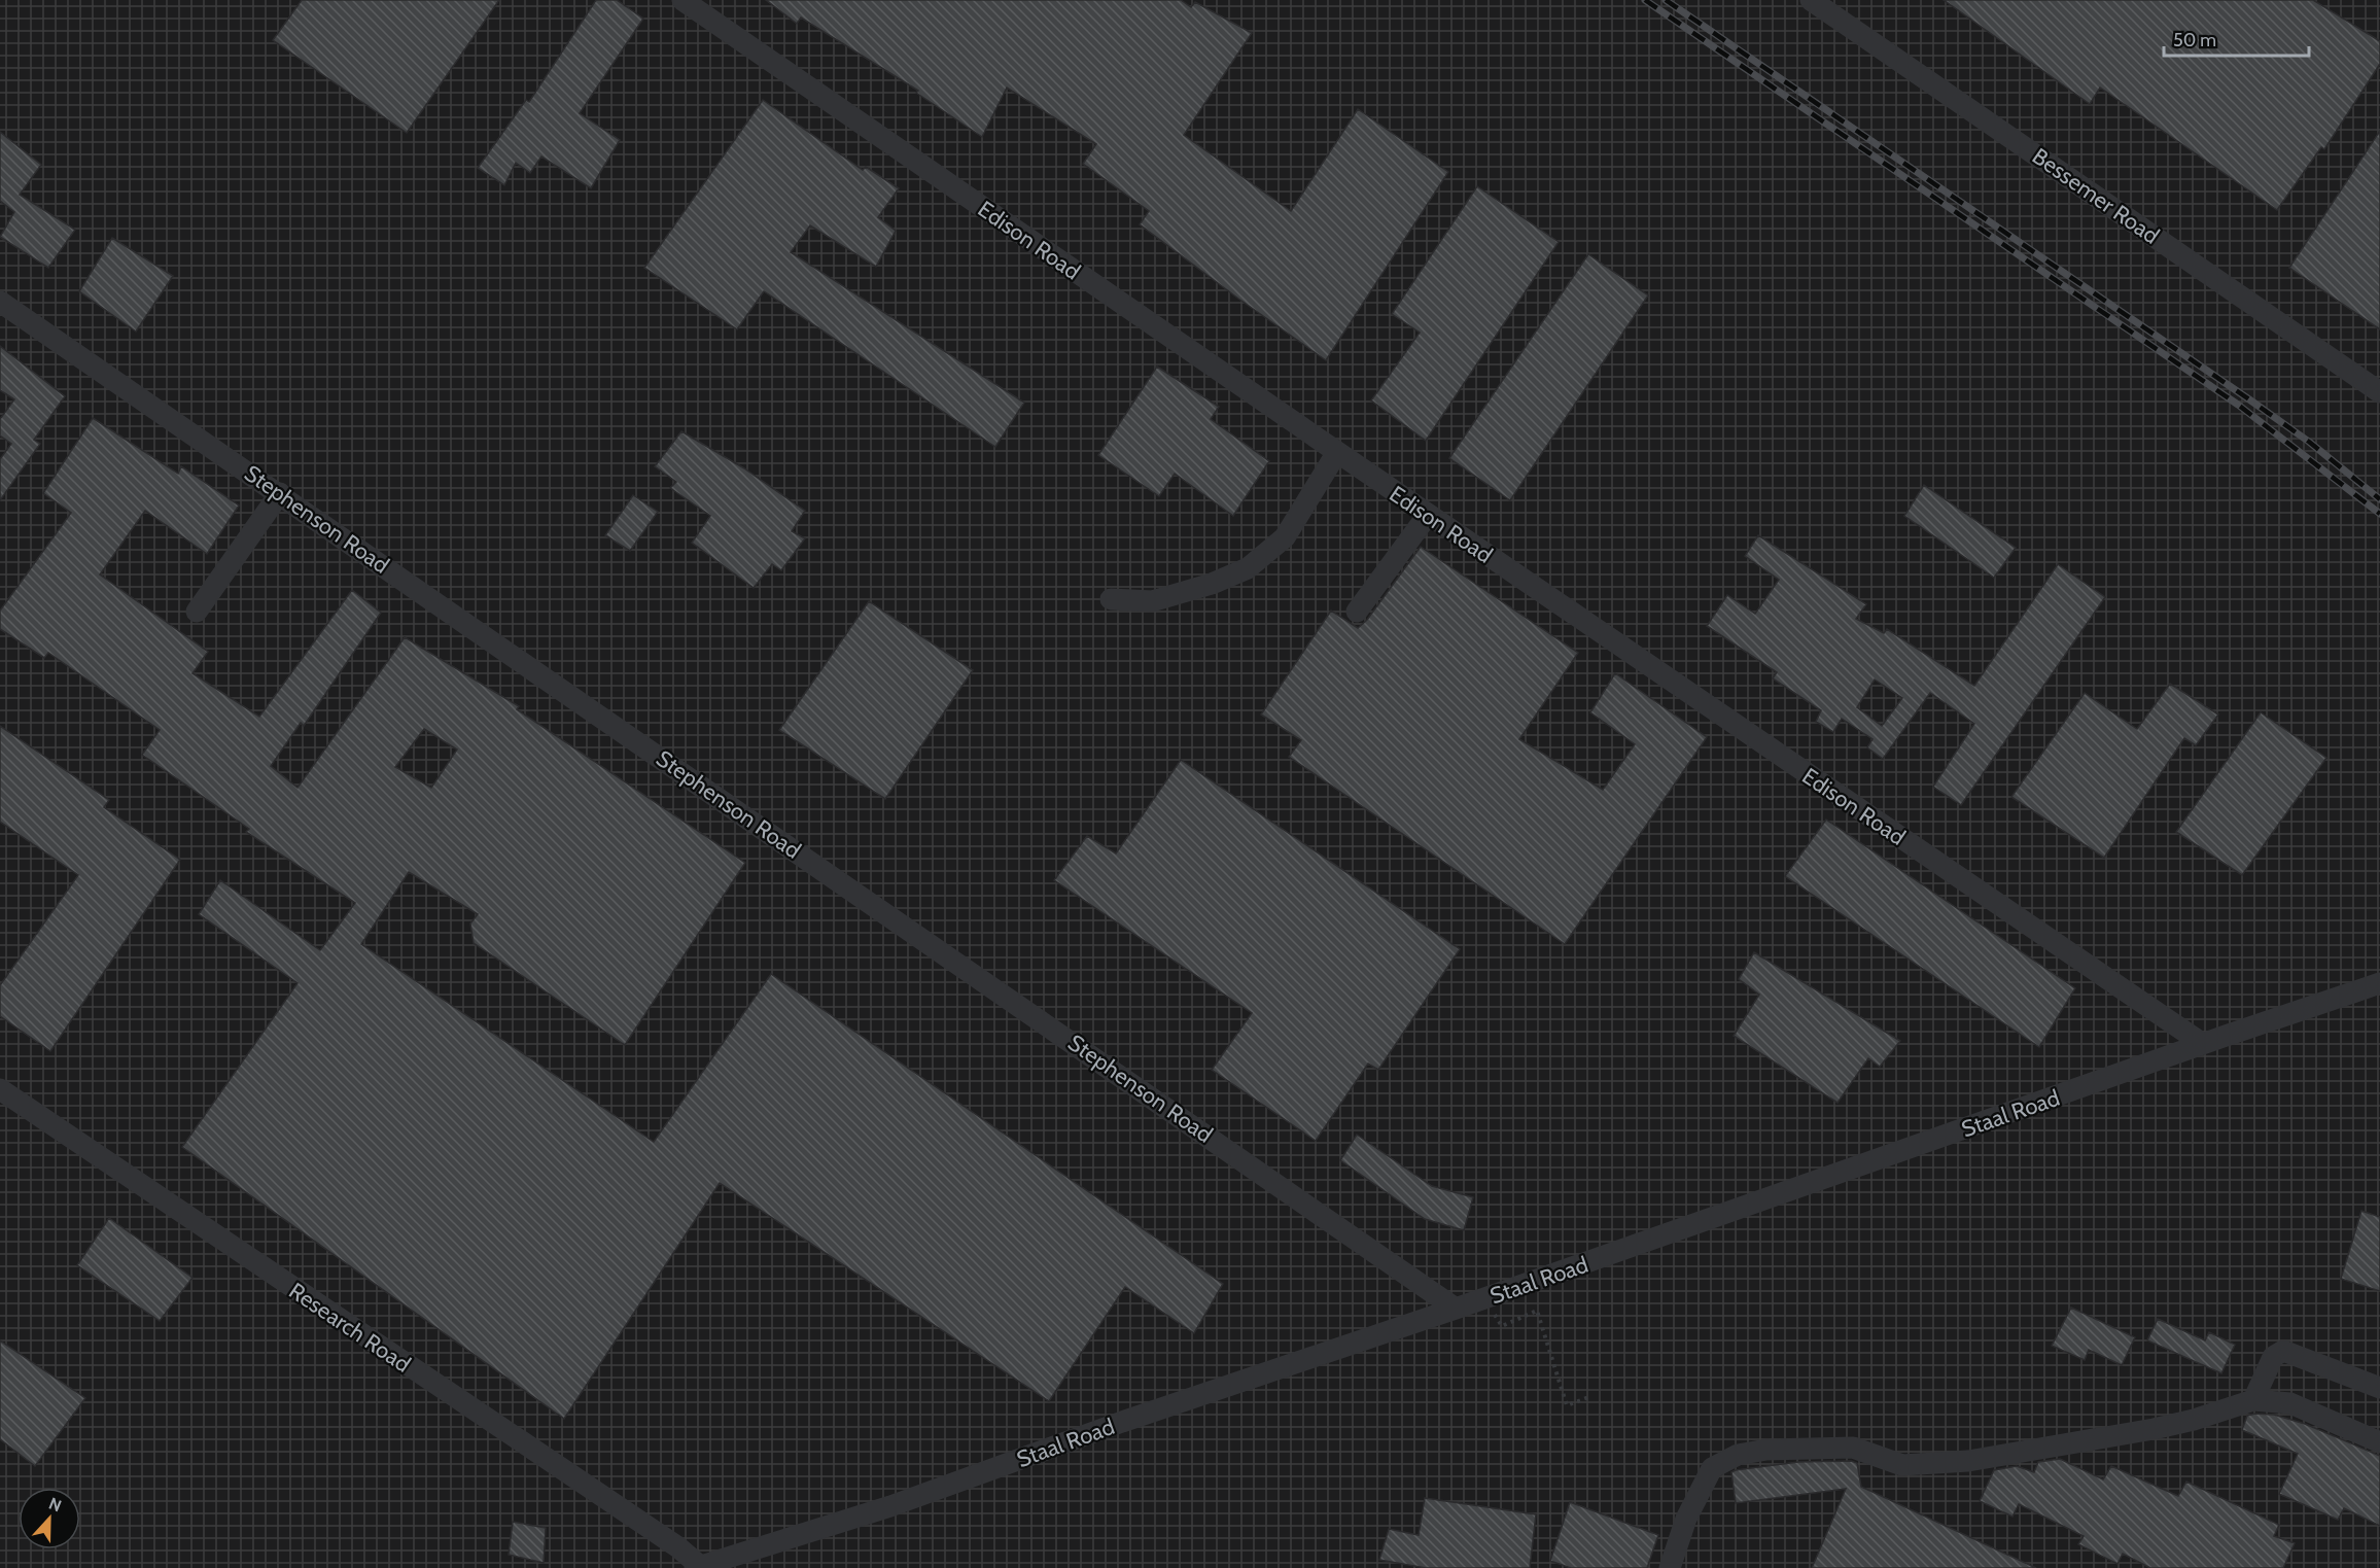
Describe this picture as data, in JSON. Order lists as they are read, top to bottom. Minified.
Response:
{"streets":{"street":["Bessemer Road","Edison Road","Stephenson Road","Staal Road","Research Road"]},"crossings":[["Edison Road","Staal Road"],["Stephenson Road","Staal Road"],["Staal Road","Research Road"]],"scale_bar":"50 m","north":"top"}
